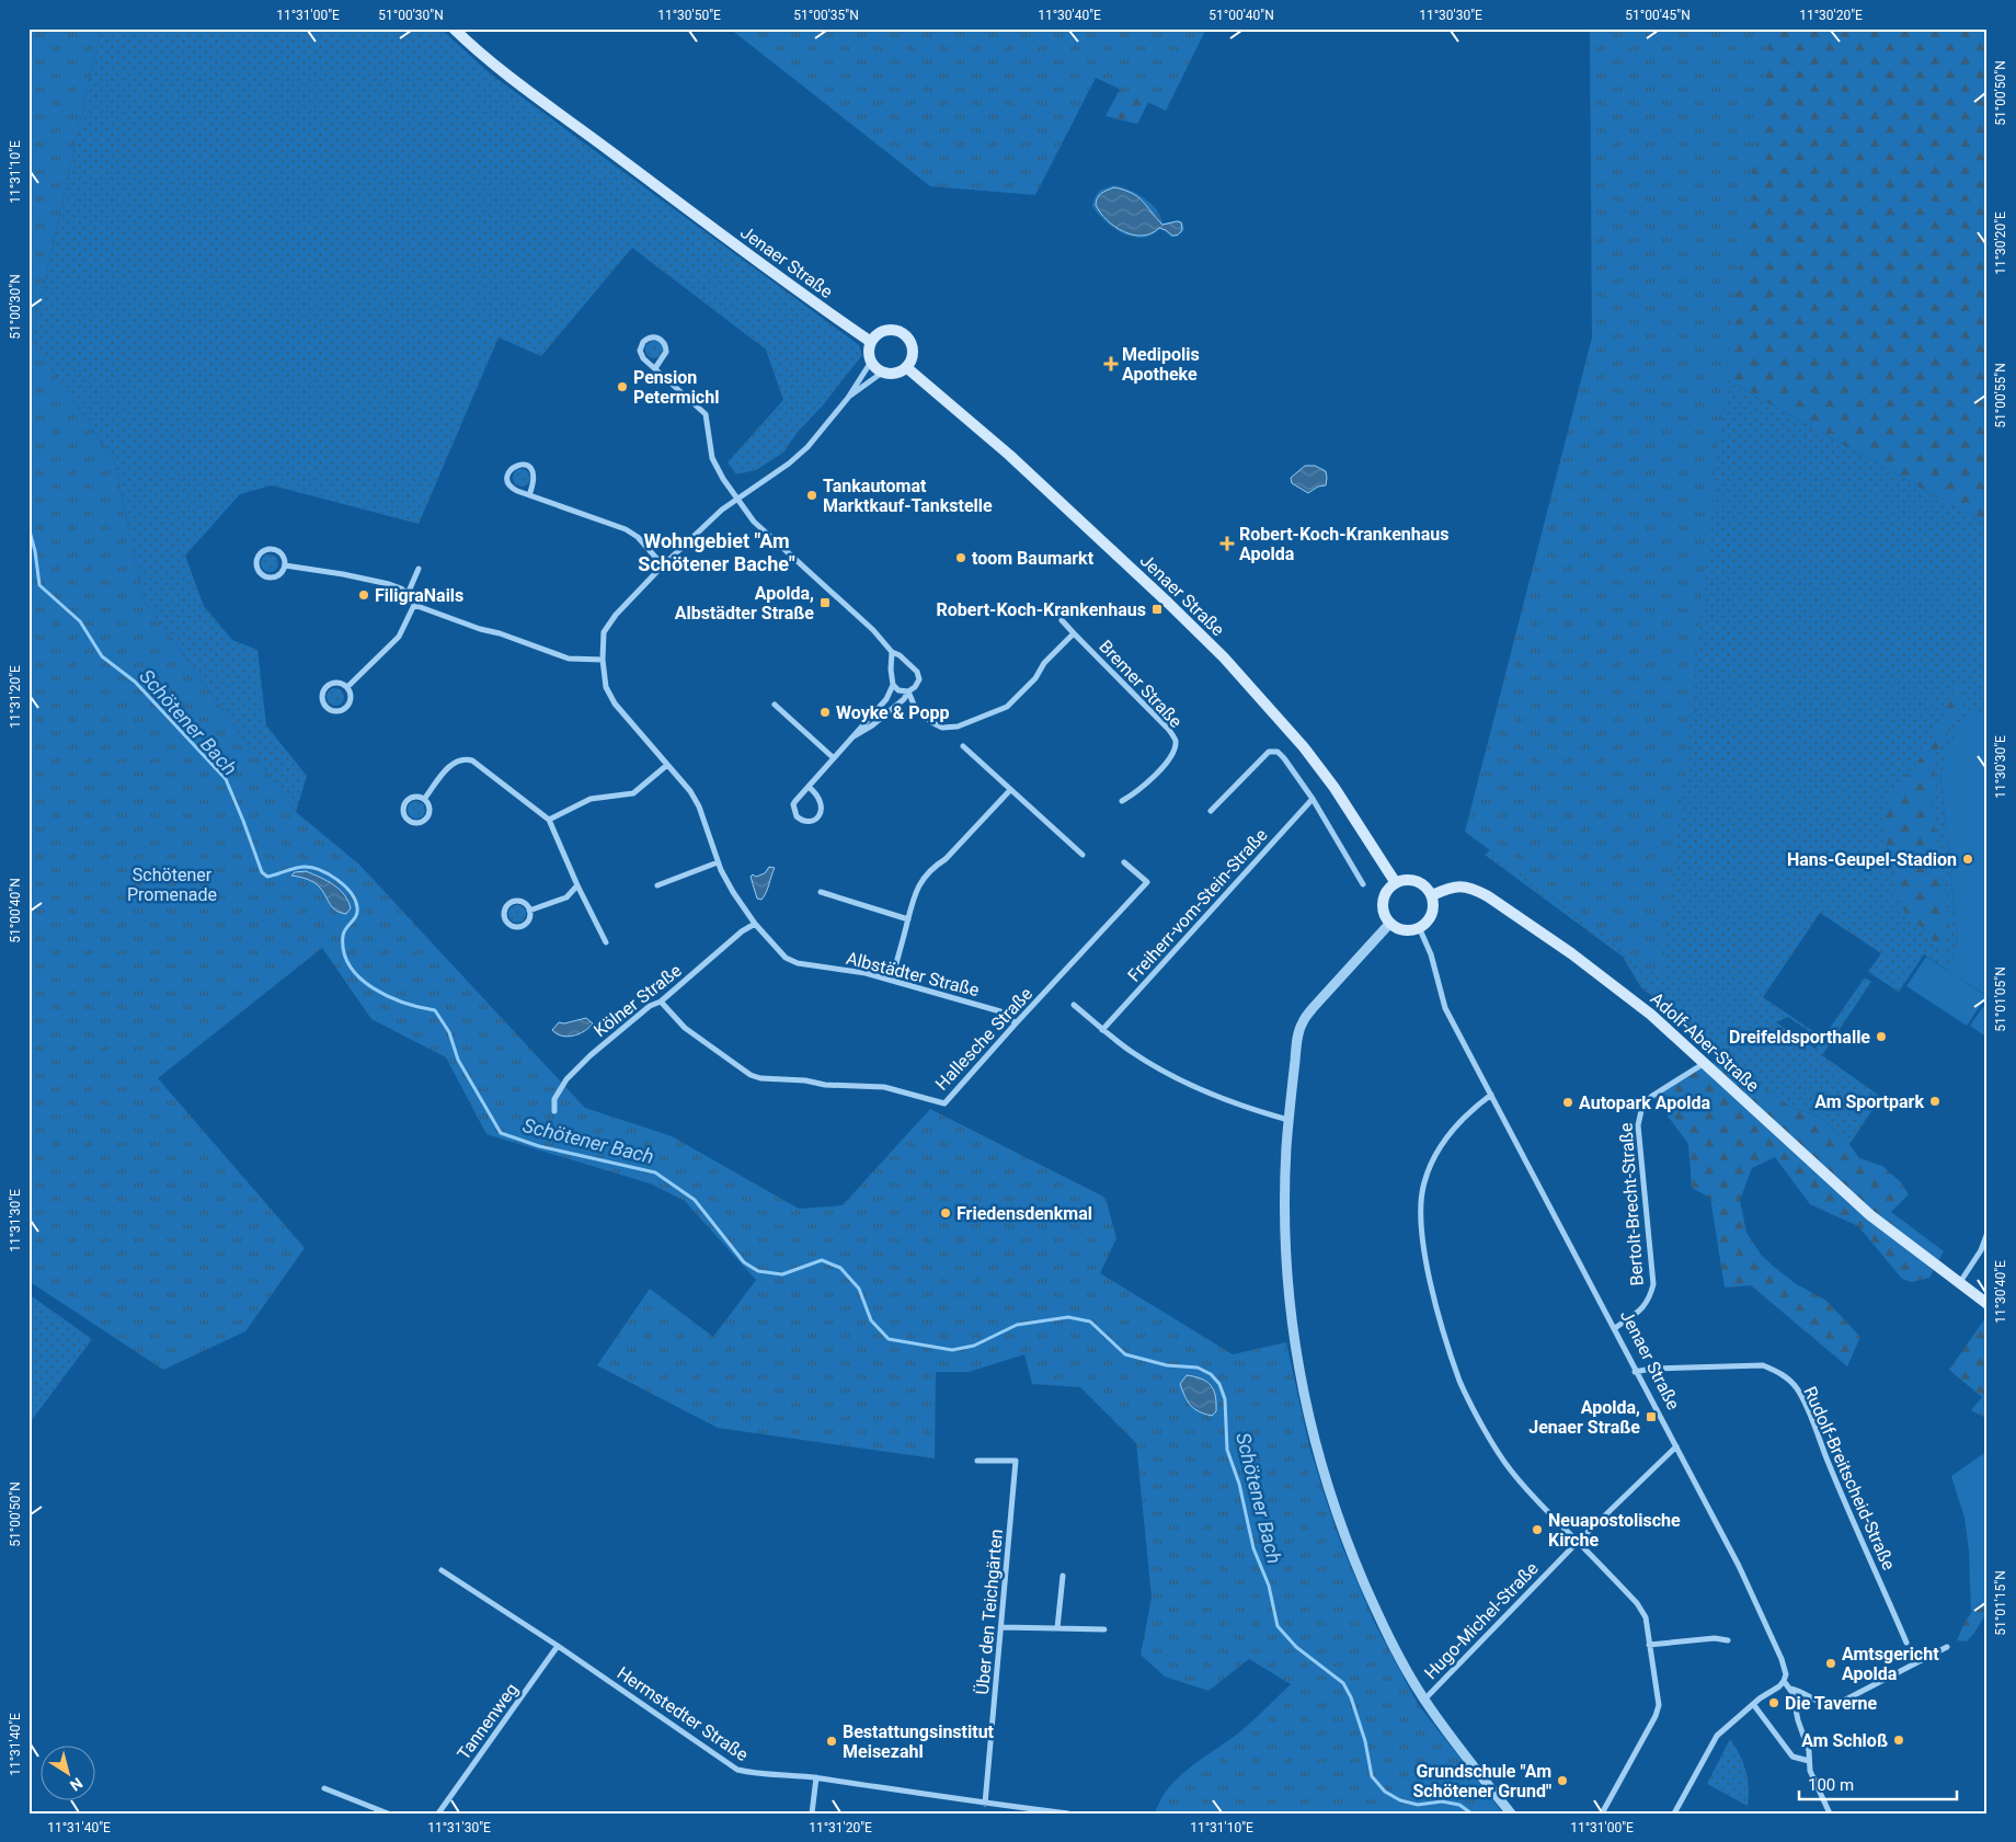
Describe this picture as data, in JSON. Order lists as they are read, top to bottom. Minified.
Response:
{"streets":{"main road":["Jenaer Straße","Adolf-Aber-Straße"],"street":["Bremer Straße","Freiherr-vom-Stein-Straße","Albstädter Straße","Kölner Straße","Hallesche Straße","Bertolt-Brecht-Straße","Rudolf-Breitscheid-Straße","Über den Teichgärten","Hugo-Michel-Straße","Hermstedter Straße","Tannenweg"]},"crossings":[["Jenaer Straße","Albstädter Straße"],["Jenaer Straße","Adolf-Aber-Straße"],["Jenaer Straße","Bertolt-Brecht-Straße"],["Jenaer Straße","Rudolf-Breitscheid-Straße"],["Jenaer Straße","Hugo-Michel-Straße"],["Albstädter Straße","Kölner Straße"],["Albstädter Straße","Hallesche Straße"],["Kölner Straße","Hallesche Straße"],["Adolf-Aber-Straße","Bertolt-Brecht-Straße"],["Über den Teichgärten","Hermstedter Straße"],["Hermstedter Straße","Tannenweg"]],"districts":["Wohngebiet \"Am Schötener Bache\""],"water":["Schötener Bach"],"parks":["Schötener Promenade"],"places":{"health":["Medipolis Apotheke","Robert-Koch-Krankenhaus Apolda"],"other":["Pension Petermichl","Tankautomat Marktkauf-Tankstelle","toom Baumarkt","FiligraNails","Woyke & Popp","Hans-Geupel-Stadion","Dreifeldsporthalle","Am Sportpark","Autopark Apolda","Friedensdenkmal","Neuapostolische Kirche","Amtsgericht Apolda","Die Taverne","Am Schloß","Bestattungsinstitut Meisezahl","Grundschule \"Am Schötener Grund\""],"transit":["Apolda, Albstädter Straße","Robert-Koch-Krankenhaus","Apolda, Jenaer Straße"]},"scale_bar":"100 m","north":"bottom right","coordinates":["11°31'00\"E","51°00'30\"N","11°30'50\"E","51°00'35\"N","11°30'40\"E","51°00'40\"N","11°30'30\"E","51°00'45\"N","11°30'20\"E","51°00'50\"N","11°31'10\"E","51°00'55\"N","11°31'20\"E","51°01'05\"N","11°31'30\"E","51°01'15\"N","11°31'40\"E"]}
